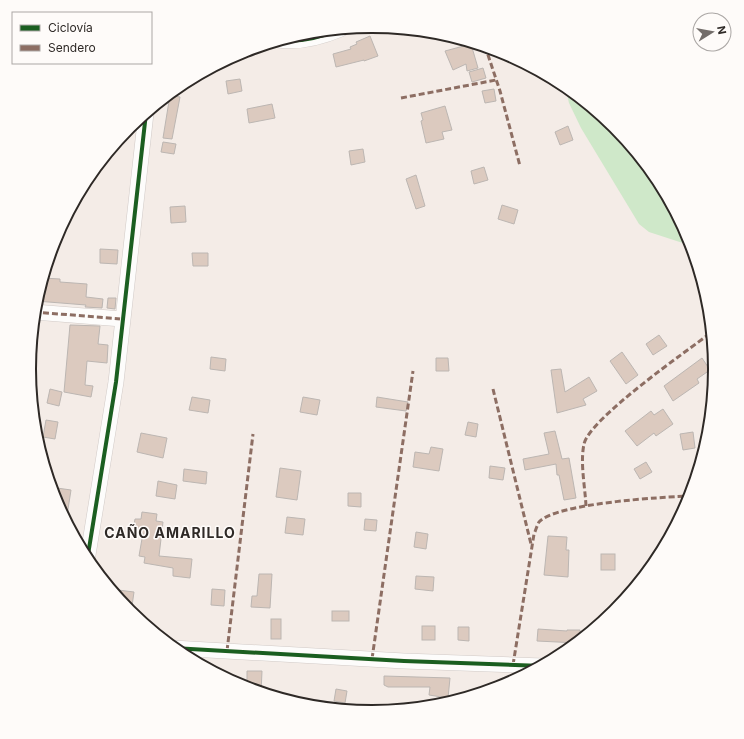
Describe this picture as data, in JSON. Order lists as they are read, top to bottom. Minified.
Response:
{"districts":["CAÑO AMARILLO"],"legend":["Ciclovía","Sendero"],"north":"right"}
